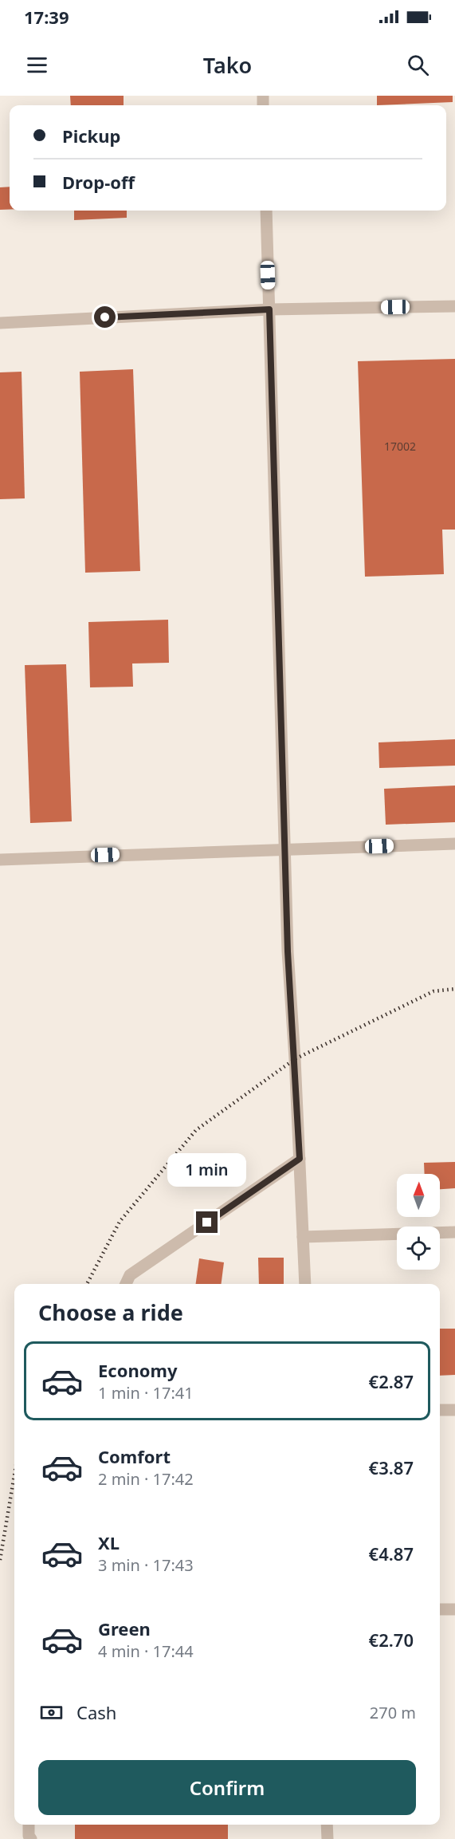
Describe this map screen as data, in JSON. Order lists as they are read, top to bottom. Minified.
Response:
{"house_numbers":["17002"],"north":"top","page":{"status":"17:39","header":"Tako","banner":["Pickup","Drop-off"],"bubble":"1 min","heading":"Choose a ride","list":[{"name":"Economy","note":"1 min · 17:41","value":"€2.87"},{"name":"Comfort","note":"2 min · 17:42","value":"€3.87"},{"name":"XL","note":"3 min · 17:43","value":"€4.87"},{"name":"Green","note":"4 min · 17:44","value":"€2.70"}],"pay":["Cash","270 m"],"buttons":"Confirm"}}
